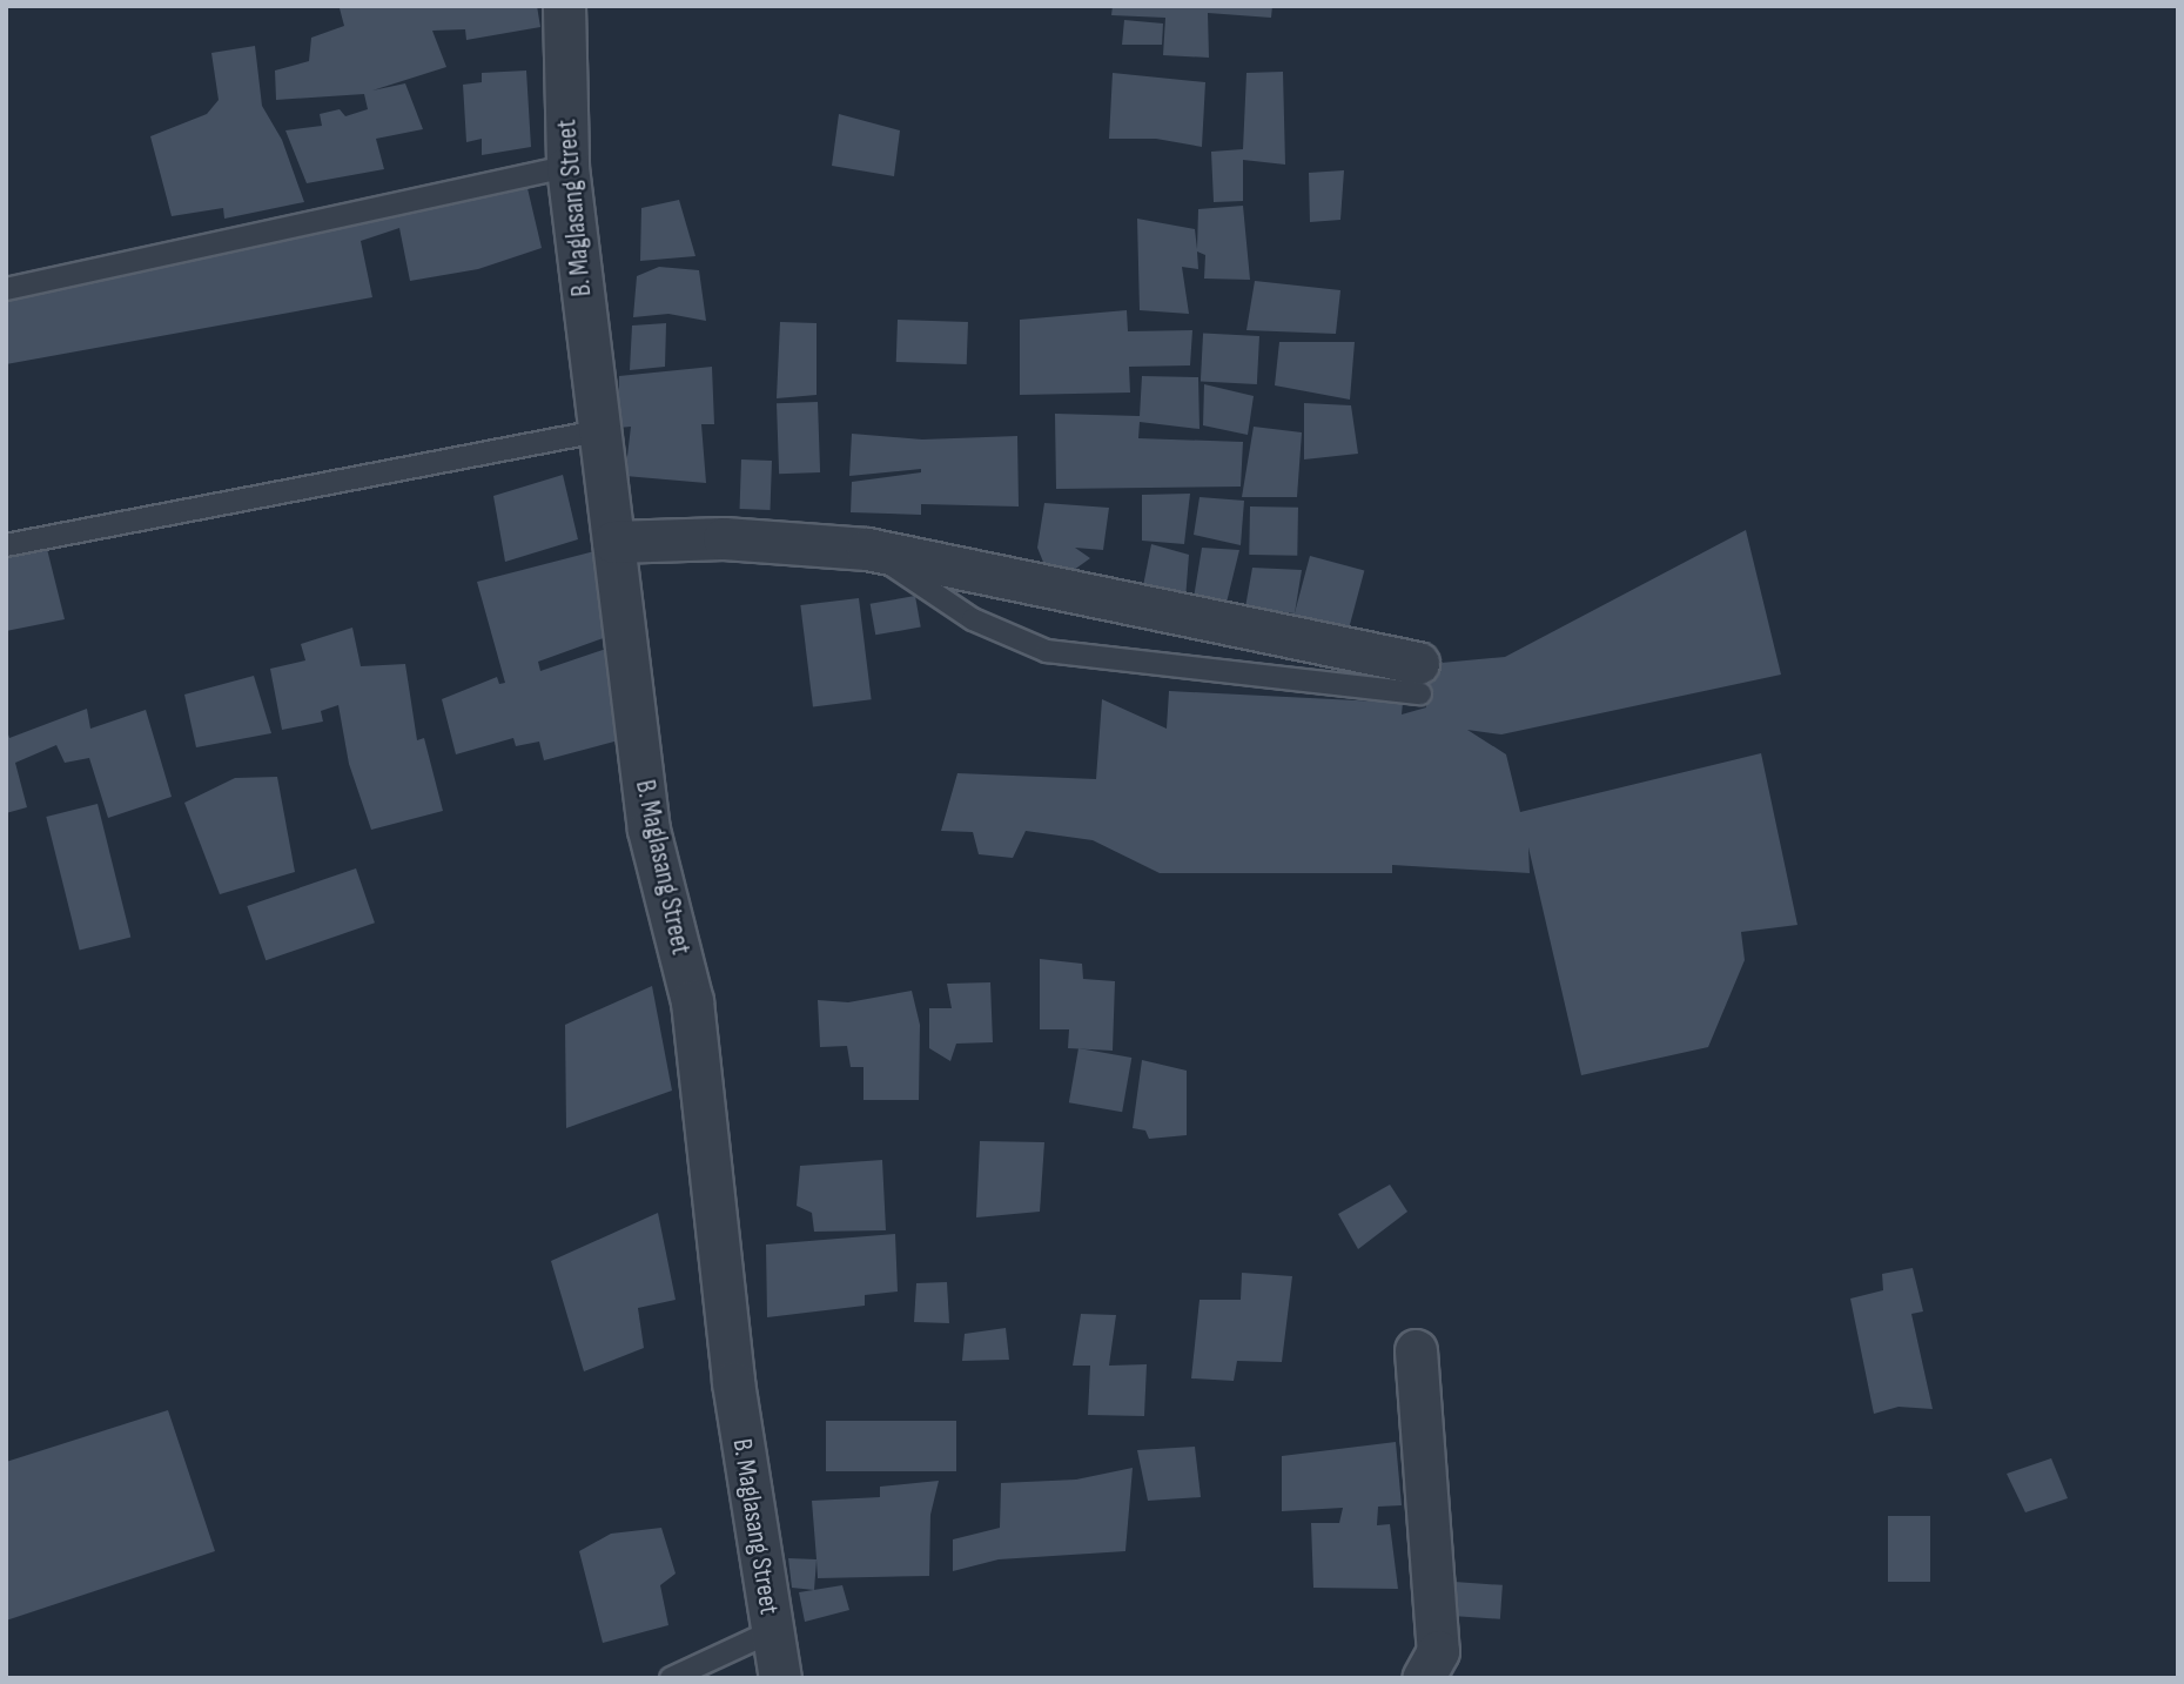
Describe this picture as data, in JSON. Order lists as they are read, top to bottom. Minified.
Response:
{"streets":{"street":["B. Maglasang Street"]}}
